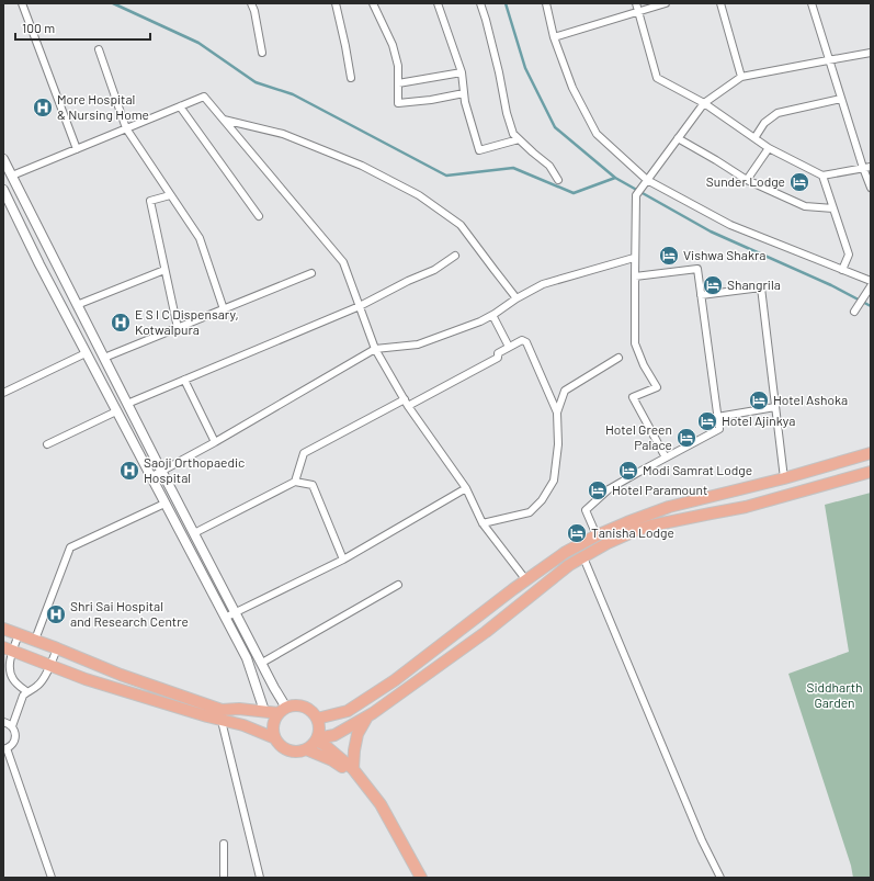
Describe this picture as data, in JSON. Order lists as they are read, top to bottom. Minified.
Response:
{"parks":["Siddharth Garden"],"places":{"hospital":["More Hospital & Nursing Home","E S I C Dispensary, Kotwalpura","Saoji Orthopaedic Hospital","Shri Sai Hospital and Research Centre"],"hotel":["Sunder Lodge","Vishwa Shakra","Shangrila","Hotel Ashoka","Hotel Ajinkya","Hotel Green Palace","Modi Samrat Lodge","Hotel Paramount","Tanisha Lodge"]},"scale_bar":"100 m"}
